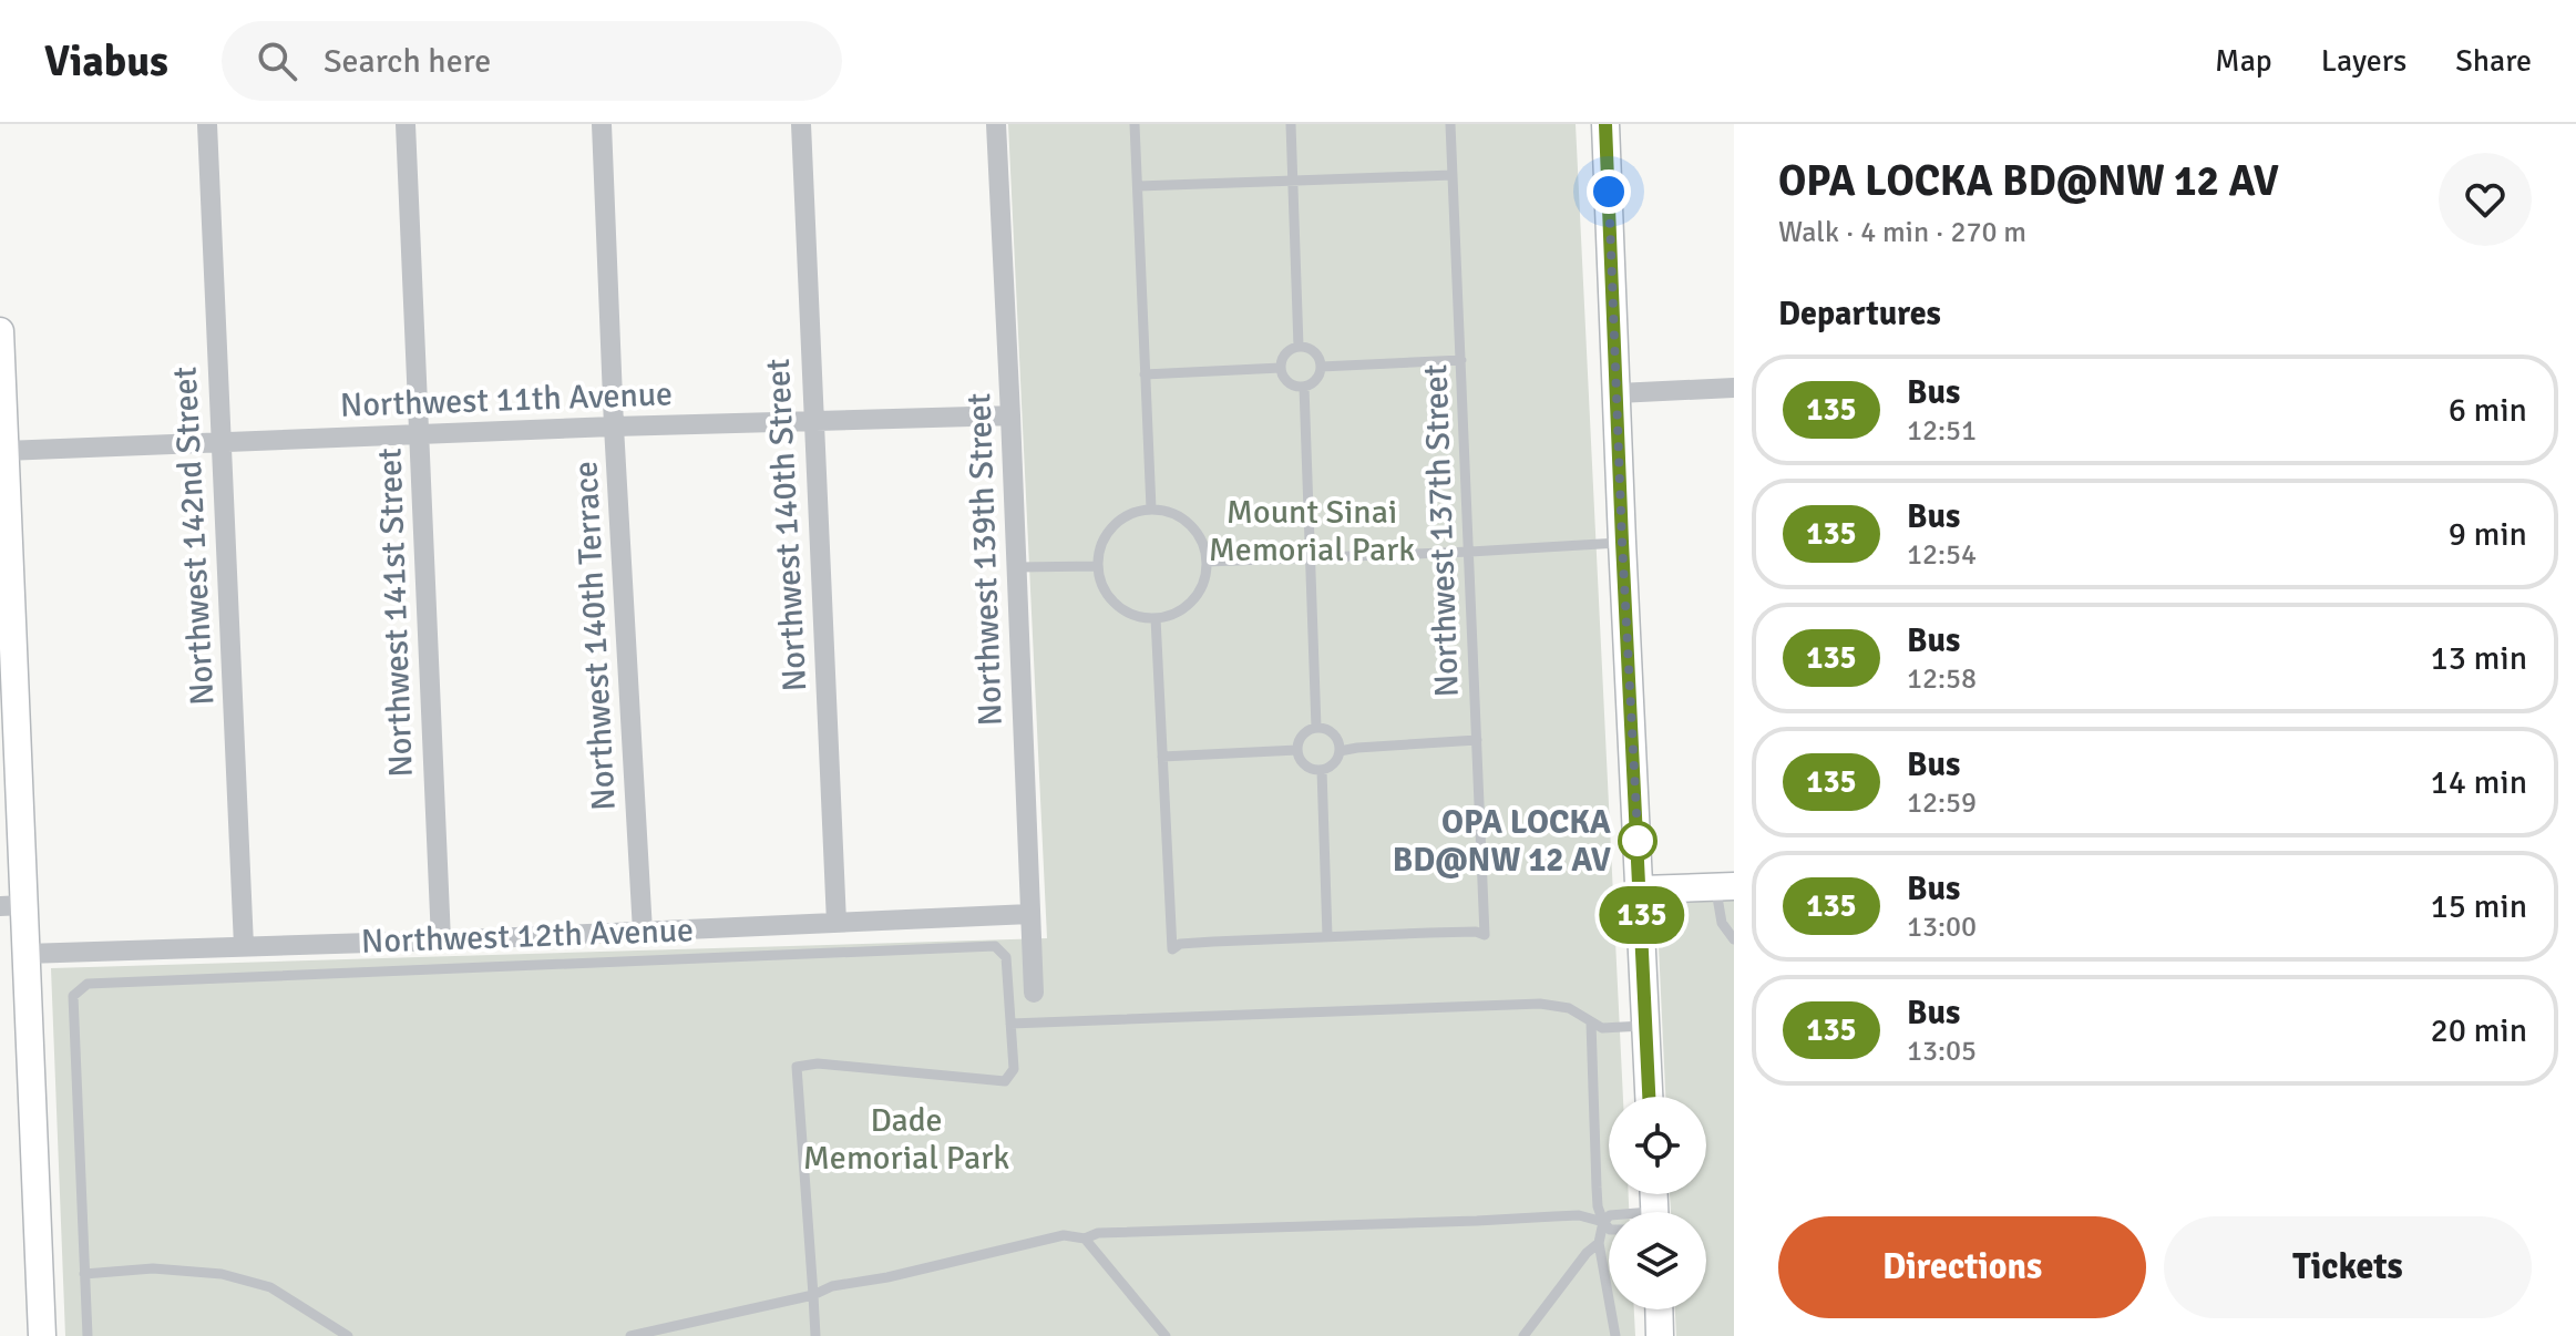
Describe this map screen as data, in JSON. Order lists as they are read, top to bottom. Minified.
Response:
{"streets":{"street":["Northwest 11th Avenue","Northwest 140th Street","Northwest 142nd Street","Northwest 139th Street","Northwest 141st Street","Northwest 140th Terrace","Northwest 12th Avenue"],"lane":["Northwest 137th Street"]},"crossings":[["Northwest 11th Avenue","Northwest 140th Street"],["Northwest 11th Avenue","Northwest 142nd Street"],["Northwest 11th Avenue","Northwest 139th Street"],["Northwest 11th Avenue","Northwest 141st Street"],["Northwest 11th Avenue","Northwest 140th Terrace"],["Northwest 140th Street","Northwest 12th Avenue"],["Northwest 142nd Street","Northwest 12th Avenue"],["Northwest 139th Street","Northwest 12th Avenue"],["Northwest 141st Street","Northwest 12th Avenue"],["Northwest 140th Terrace","Northwest 12th Avenue"]],"parks":["Mount Sinai Memorial Park","Dade Memorial Park"],"places":["OPA LOCKA BD@NW 12 AV"],"lines":["bus line 135"],"page":{"header":"Viabus","search":"Search here","nav":["Map","Layers","Share"],"on_map":"135","heading":[["OPA LOCKA BD@NW 12 AV","Walk · 4 min · 270 m"],"Departures"],"list":[{"mark":"135","name":"Bus","note":"12:51","value":"6 min"},{"mark":"135","name":"Bus","note":"12:54","value":"9 min"},{"mark":"135","name":"Bus","note":"12:58","value":"13 min"},{"mark":"135","name":"Bus","note":"12:59","value":"14 min"},{"mark":"135","name":"Bus","note":"13:00","value":"15 min"},{"mark":"135","name":"Bus","note":"13:05","value":"20 min"}],"buttons":["Directions","Tickets"]}}
